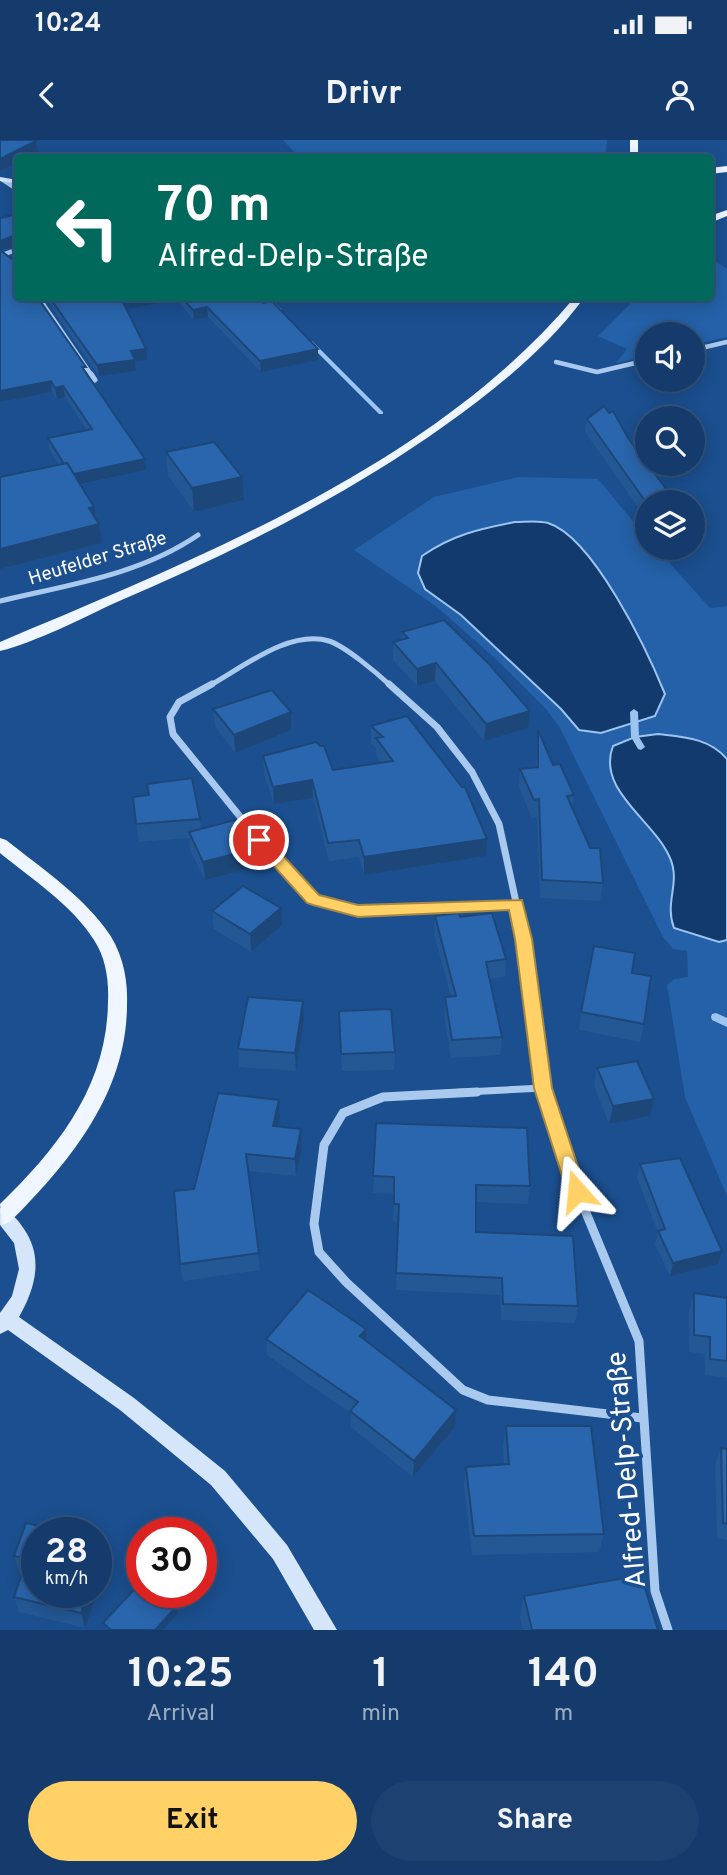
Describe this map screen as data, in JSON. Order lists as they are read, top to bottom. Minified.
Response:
{"streets":{"street":["Heufelder Straße","Alfred-Delp-Straße"]},"page":{"status":"10:24","header":"Drivr","turn":["70 m","Alfred-Delp-Straße"],"speed":"28 km/h","limit":"30","eta":["10:25","Arrival","1","min","140","m"],"buttons":["Exit","Share"]}}
